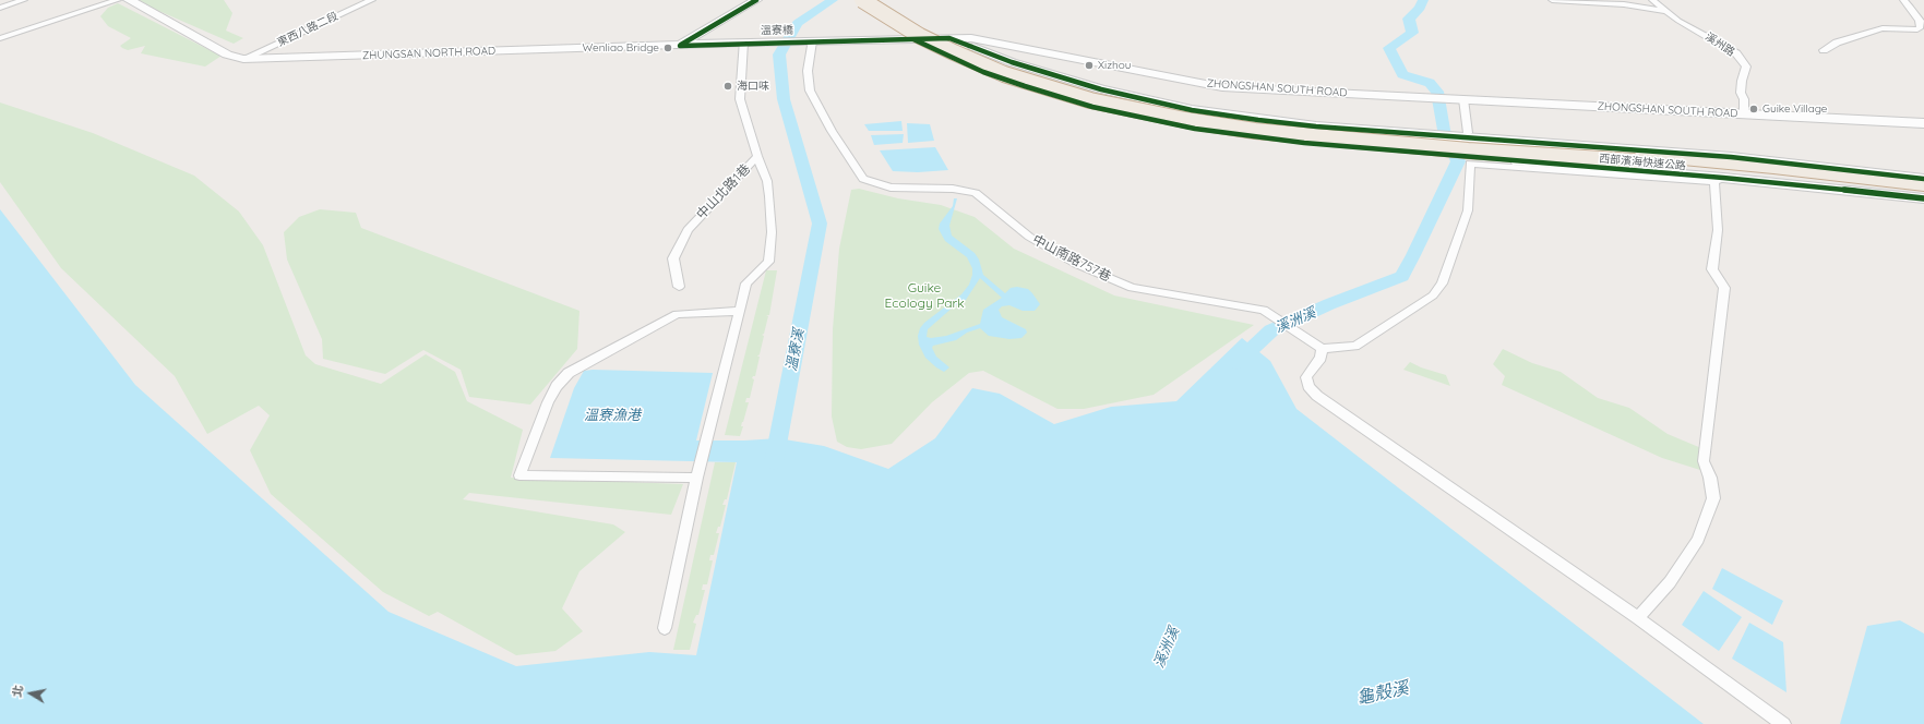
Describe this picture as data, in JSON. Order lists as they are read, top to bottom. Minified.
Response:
{"streets":{"highway":["西部濱海快速公路"],"street":["東西八路二段","溫寮橋","溪州路","ZHUNGSAN NORTH ROAD","ZHONGSHAN SOUTH ROAD","中山北路1巷","中山南路757巷"]},"crossings":[["東西八路二段","ZHUNGSAN NORTH ROAD"],["溫寮橋","ZHUNGSAN NORTH ROAD"],["溫寮橋","ZHONGSHAN SOUTH ROAD"],["溫寮橋","中山北路1巷"],["溫寮橋","中山南路757巷"],["溪州路","ZHONGSHAN SOUTH ROAD"],["ZHUNGSAN NORTH ROAD","中山北路1巷"],["ZHONGSHAN SOUTH ROAD","中山南路757巷"]],"water":["溪洲溪","溫寮溪","溫寮漁港","龜殼溪"],"parks":["Guike Ecology Park"],"places":["Wenliao Bridge","Xizhou","海口味","Guike Village"],"north":"left"}
